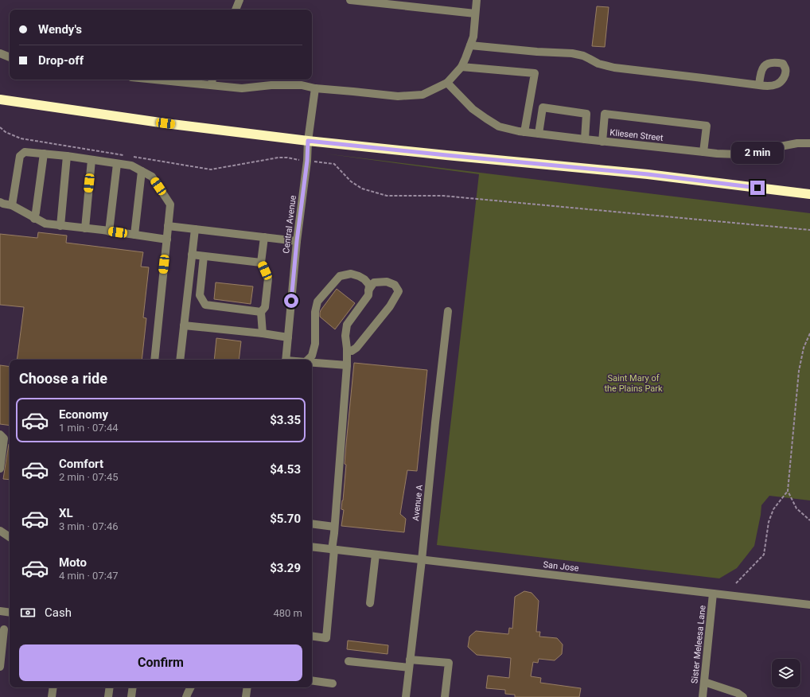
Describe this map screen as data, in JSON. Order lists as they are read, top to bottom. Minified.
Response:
{"streets":{"street":["Kliesen Street","Central Avenue","Avenue A","San Jose","Sister Meleesa Lane"]},"crossings":[["Avenue A","San Jose"],["San Jose","Sister Meleesa Lane"]],"parks":["Saint Mary of the Plains Park"],"page":{"banner":["Wendy's","Drop-off"],"bubble":"2 min","heading":"Choose a ride","list":[{"name":"Economy","note":"1 min · 07:44","value":"$3.35"},{"name":"Comfort","note":"2 min · 07:45","value":"$4.53"},{"name":"XL","note":"3 min · 07:46","value":"$5.70"},{"name":"Moto","note":"4 min · 07:47","value":"$3.29"}],"pay":["Cash","480 m"],"buttons":"Confirm"}}
